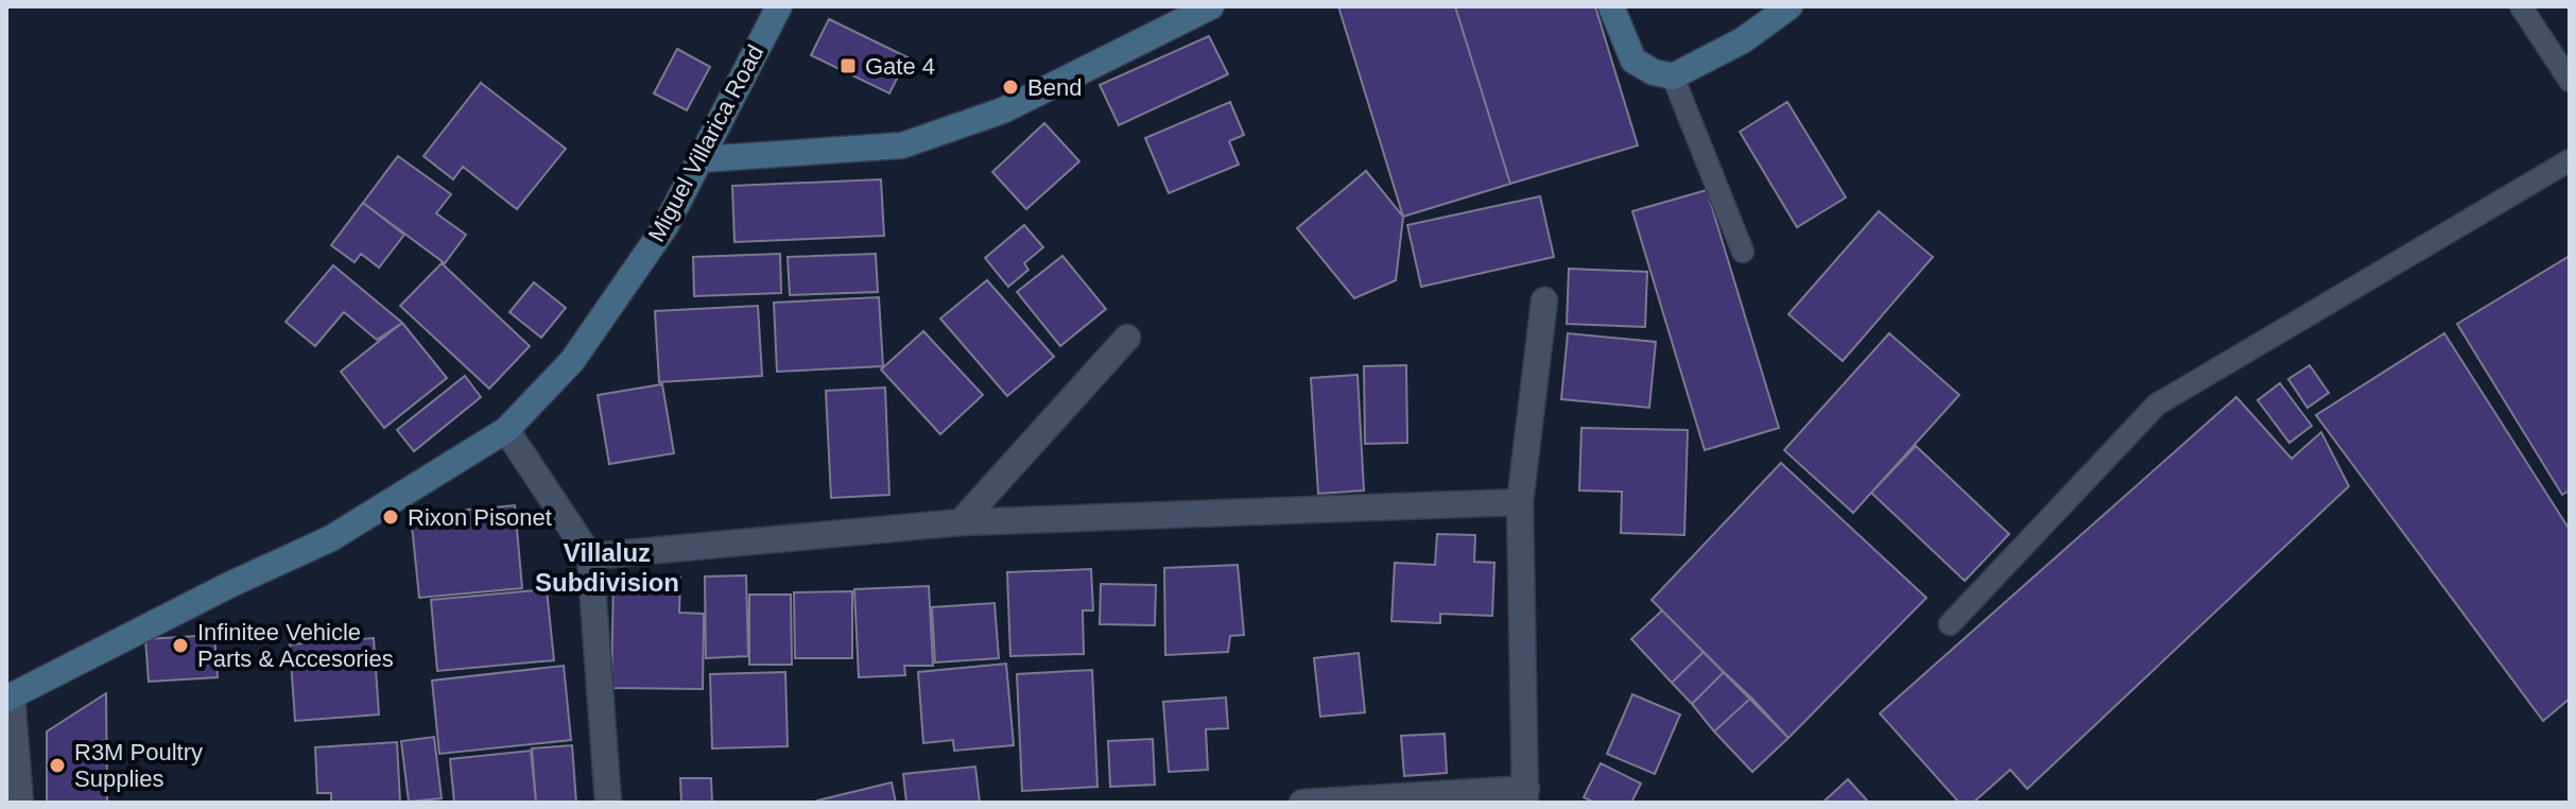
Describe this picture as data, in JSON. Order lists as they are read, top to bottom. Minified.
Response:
{"streets":{"main road":["Miguel Villarica Road"]},"districts":["Villaluz Subdivision"],"places":{"transit":["Gate 4"],"other":["Bend","Rixon Pisonet","Infinitee Vehicle Parts & Accesories","R3M Poultry Supplies"]}}
